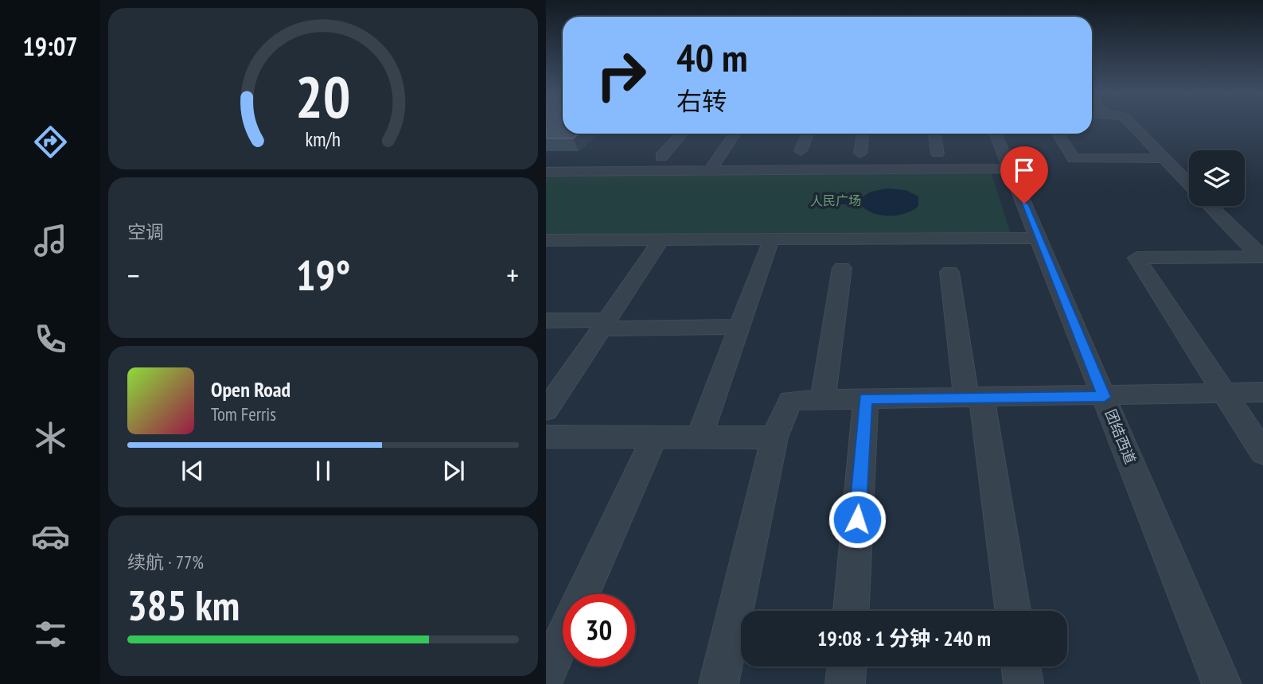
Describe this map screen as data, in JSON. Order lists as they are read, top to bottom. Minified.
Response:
{"streets":{"street":["团结西道"]},"parks":["人民广场"],"page":{"tabs":"19:07","turn":["40 m","右转"],"tile":["空调",["续航 · 77%","385 km"]],"heat":["−","19°","+"],"song":["Open Road","Tom Ferris"],"limit":"30","trip":"19:08 · 1 分钟 · 240 m","gauge":["20","km/h"]}}
